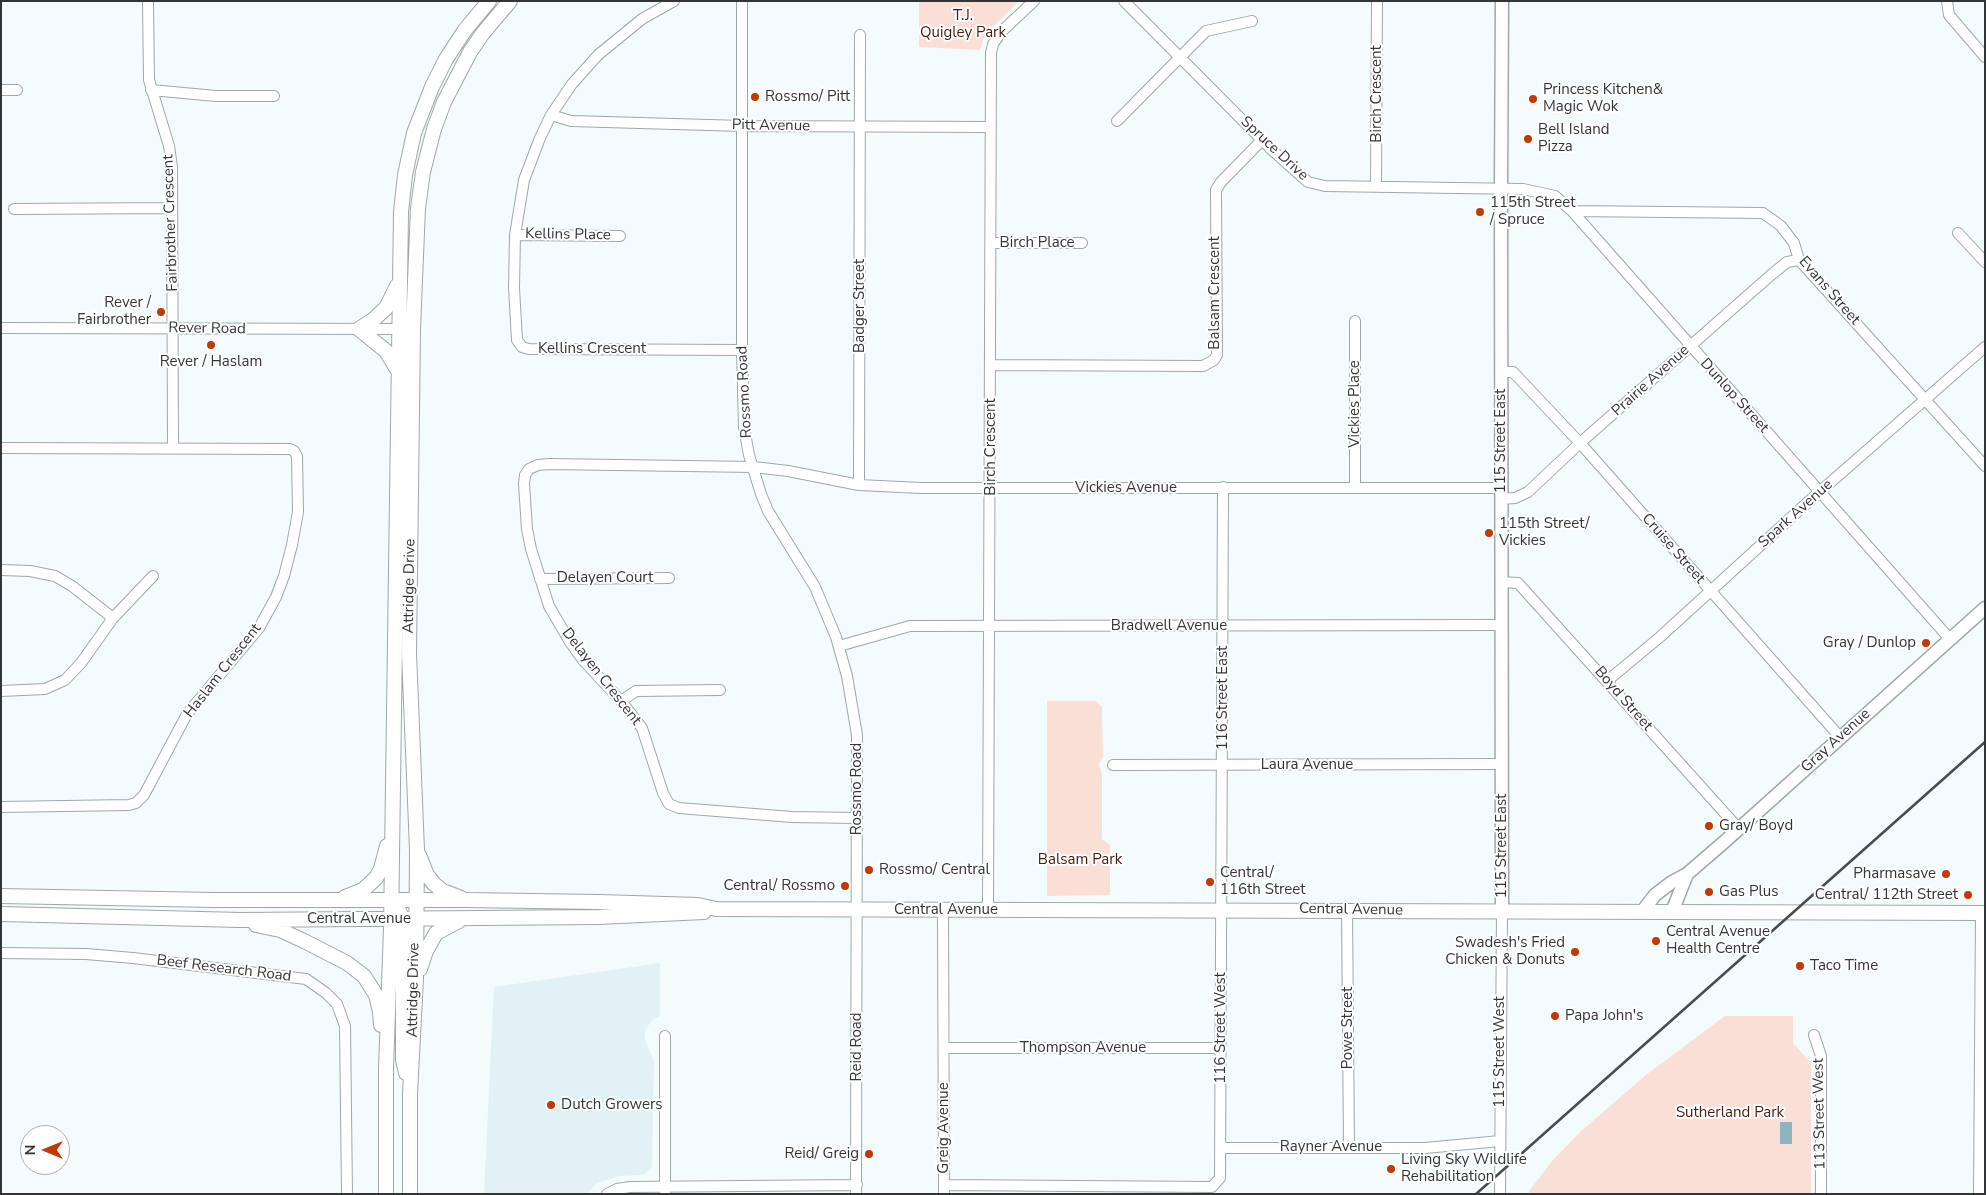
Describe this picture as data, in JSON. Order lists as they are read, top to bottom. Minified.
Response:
{"streets":{"main road":["Attridge Drive","Central Avenue"],"street":["Birch Crescent","Pitt Avenue","Spruce Drive","Fairbrother Crescent","Kellins Place","Birch Place","Evans Street","Balsam Crescent","Badger Street","Rever Road","Kellins Crescent","Prairie Avenue","Rossmo Road","Dunlop Street","Vickies Place","115 Street East","Vickies Avenue","Spark Avenue","Cruise Street","Delayen Court","Bradwell Avenue","Haslam Crescent","Delayen Crescent","116 Street East","Boyd Street","Gray Avenue","Laura Avenue","Beef Research Road","116 Street West","Powe Street","Reid Road","Thompson Avenue","115 Street West","113 Street West","Greig Avenue","Rayner Avenue"]},"crossings":[["Birch Crescent","Pitt Avenue"],["Birch Crescent","Spruce Drive"],["Birch Crescent","Birch Place"],["Birch Crescent","Balsam Crescent"],["Birch Crescent","Vickies Avenue"],["Birch Crescent","Bradwell Avenue"],["Birch Crescent","Central Avenue"],["Pitt Avenue","Badger Street"],["Pitt Avenue","Kellins Crescent"],["Pitt Avenue","Rossmo Road"],["Spruce Drive","Balsam Crescent"],["Spruce Drive","Dunlop Street"],["Spruce Drive","115 Street East"],["Fairbrother Crescent","Rever Road"],["Fairbrother Crescent","Haslam Crescent"],["Kellins Place","Kellins Crescent"],["Evans Street","Prairie Avenue"],["Evans Street","Dunlop Street"],["Evans Street","Spark Avenue"],["Badger Street","Vickies Avenue"],["Rever Road","Attridge Drive"],["Kellins Crescent","Rossmo Road"],["Prairie Avenue","Dunlop Street"],["Prairie Avenue","115 Street East"],["Prairie Avenue","Vickies Avenue"],["Prairie Avenue","Cruise Street"],["Rossmo Road","Vickies Avenue"],["Rossmo Road","Bradwell Avenue"],["Rossmo Road","Delayen Crescent"],["Rossmo Road","Central Avenue"],["Rossmo Road","Reid Road"],["Dunlop Street","115 Street East"],["Dunlop Street","Spark Avenue"],["Dunlop Street","Gray Avenue"],["Vickies Place","Vickies Avenue"],["115 Street East","Vickies Avenue"],["115 Street East","Cruise Street"],["115 Street East","Bradwell Avenue"],["115 Street East","Boyd Street"],["115 Street East","Laura Avenue"],["115 Street East","Central Avenue"],["115 Street East","115 Street West"],["Vickies Avenue","Delayen Crescent"],["Vickies Avenue","116 Street East"],["Spark Avenue","Cruise Street"],["Spark Avenue","Boyd Street"],["Cruise Street","Gray Avenue"],["Delayen Court","Delayen Crescent"],["Attridge Drive","Central Avenue"],["Bradwell Avenue","116 Street East"],["116 Street East","Laura Avenue"],["116 Street East","Central Avenue"],["116 Street East","116 Street West"],["Boyd Street","Gray Avenue"],["Gray Avenue","Central Avenue"],["Central Avenue","116 Street West"],["Central Avenue","Powe Street"],["Central Avenue","Reid Road"],["Central Avenue","115 Street West"],["Central Avenue","Greig Avenue"],["116 Street West","Thompson Avenue"],["116 Street West","Greig Avenue"],["116 Street West","Rayner Avenue"],["Powe Street","Rayner Avenue"],["Thompson Avenue","Greig Avenue"],["115 Street West","Rayner Avenue"],["Greig Avenue","Rayner Avenue"]],"parks":["T.J. Quigley Park","Balsam Park","Sutherland Park"],"places":["Rossmo/ Pitt","Princess Kitchen& Magic Wok","Bell Island Pizza","115th Street / Spruce","Rever / Fairbrother","Rever / Haslam","115th Street/ Vickies","Gray / Dunlop","Gray/ Boyd","Rossmo/ Central","Pharmasave","Central/ 116th Street","Central/ Rossmo","Gas Plus","Central/ 112th Street","Central Avenue Health Centre","Swadesh's Fried Chicken & Donuts","Taco Time","Papa John's","Dutch Growers","Reid/ Greig","Living Sky Wildlife Rehabilitation"],"north":"left"}
